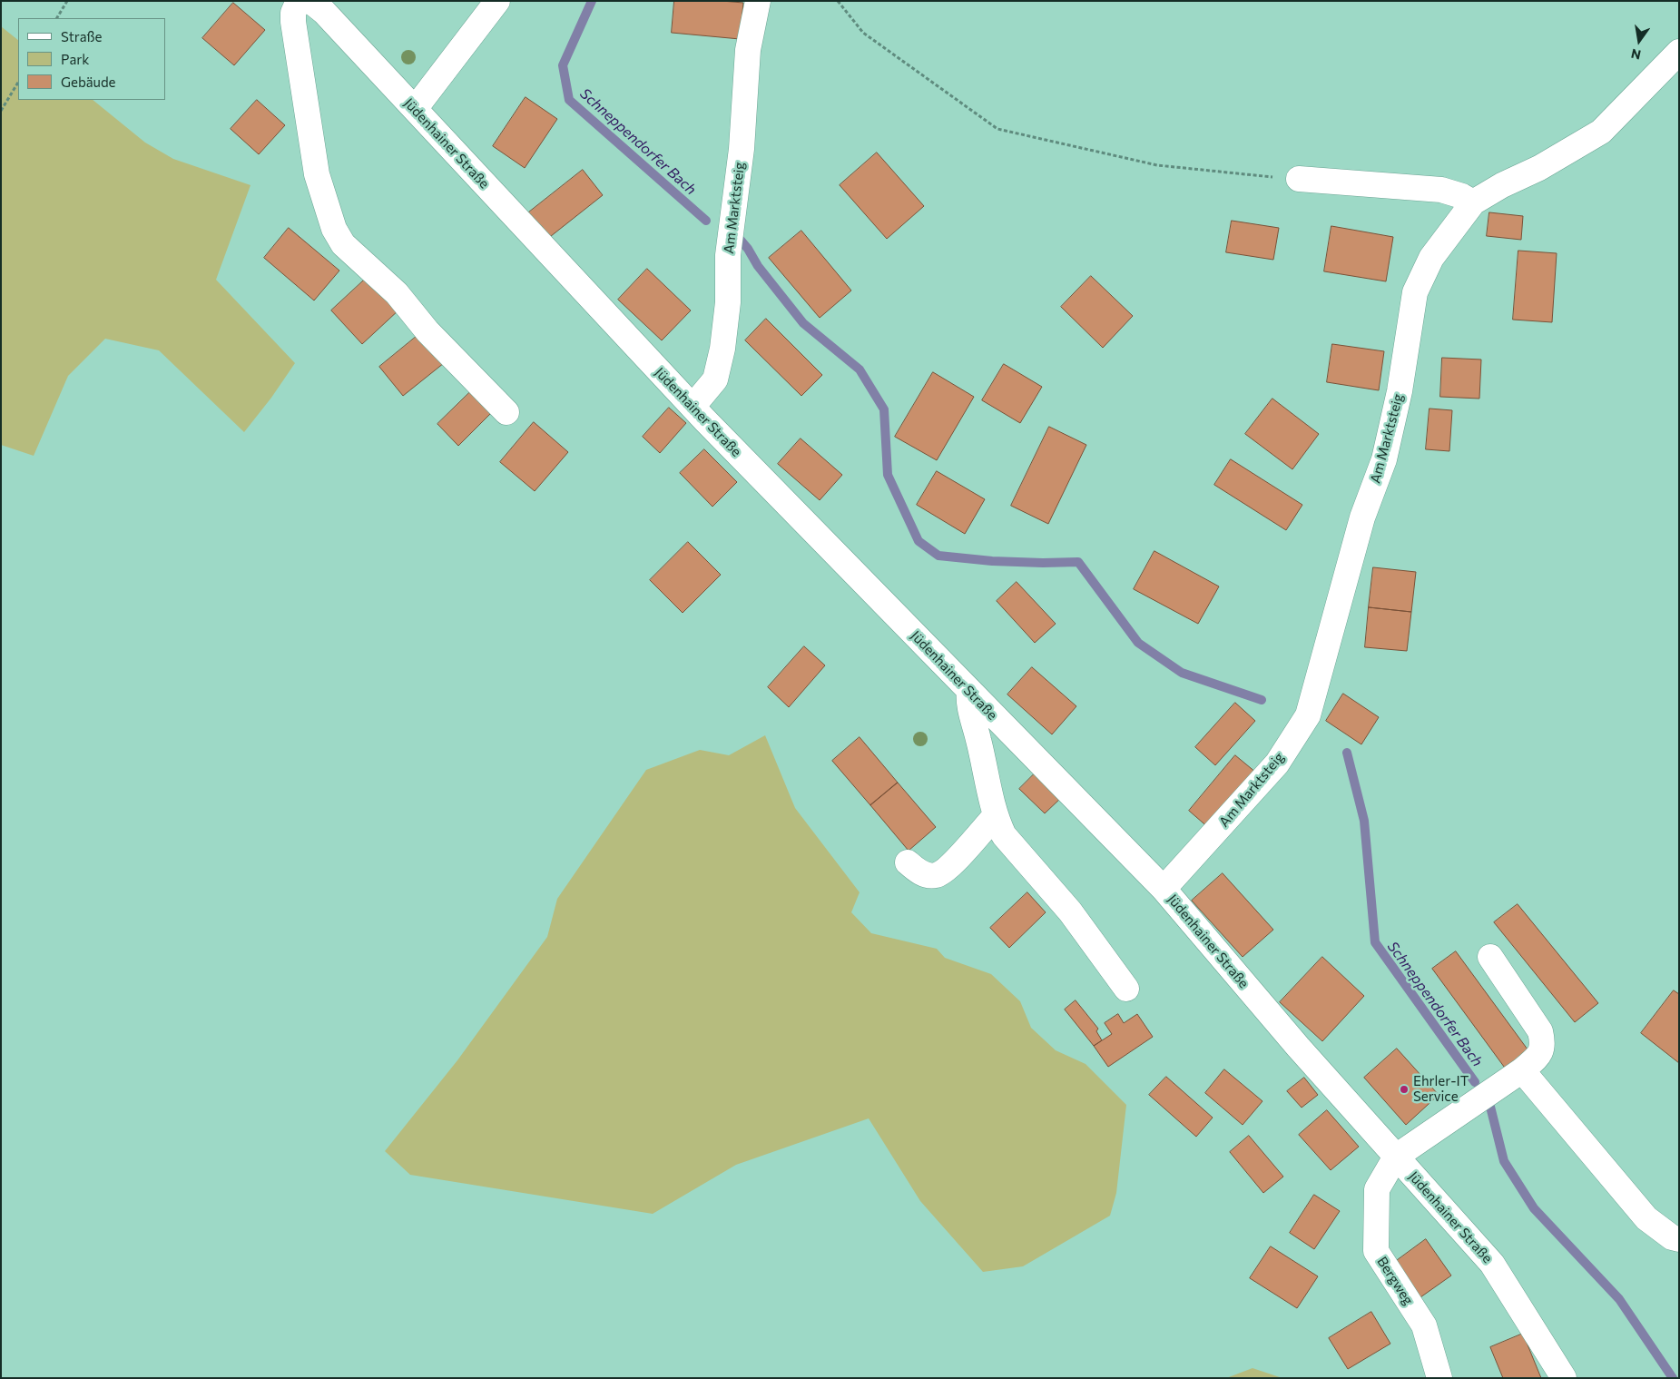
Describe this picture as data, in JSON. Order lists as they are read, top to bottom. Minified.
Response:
{"streets":{"street":["Jüdenhainer Straße","Am Marktsteig","Bergweg"]},"crossings":[["Jüdenhainer Straße","Am Marktsteig"],["Jüdenhainer Straße","Bergweg"]],"water":["Schneppendorfer Bach"],"places":["Ehrler-IT Service"],"legend":["Straße","Park","Gebäude"],"north":"bottom"}
